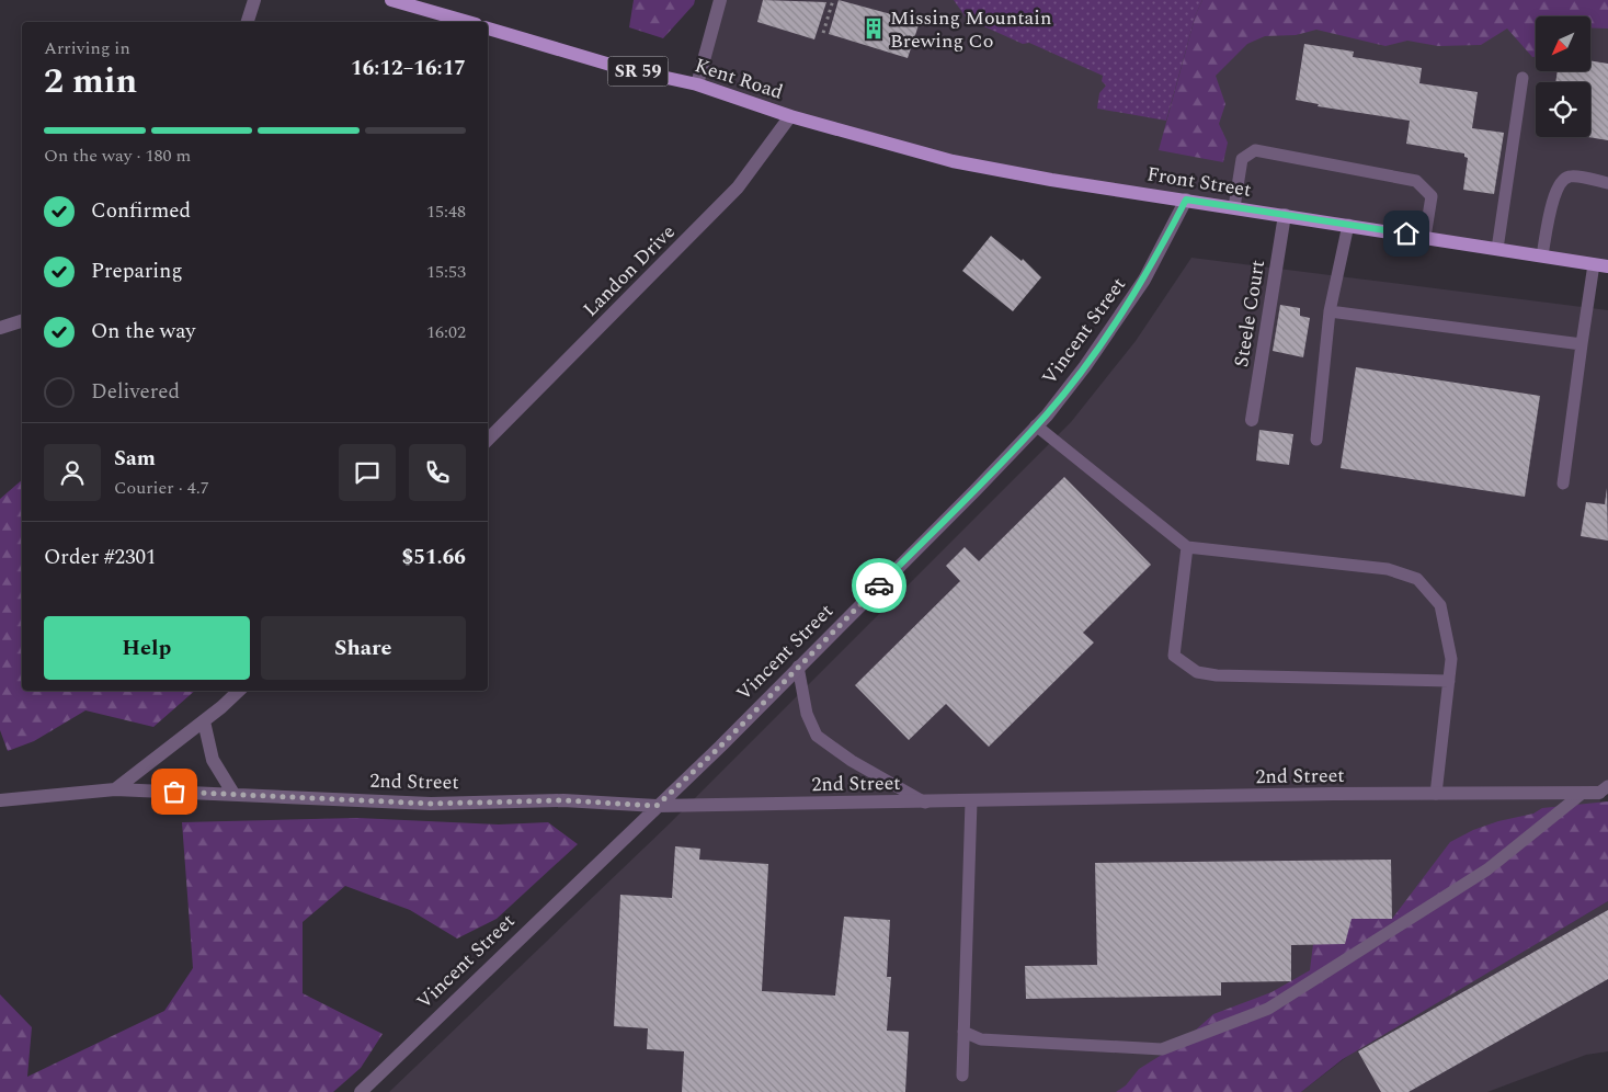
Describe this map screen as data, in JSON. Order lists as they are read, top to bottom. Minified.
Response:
{"streets":{"main road":["SR 59","Kent Road","Front Street"],"street":["Landon Drive","Steele Court","Vincent Street","2nd Street"]},"crossings":[["Kent Road","Front Street"],["Kent Road","Landon Drive"],["Front Street","Landon Drive"],["Front Street","Steele Court"],["Front Street","Vincent Street"],["Vincent Street","2nd Street"]],"places":{"building":["Missing Mountain Brewing Co"]},"north":"bottom left","page":{"heading":["2 min","Arriving in","16:12–16:17"],"panel":["Sam","Courier · 4.7","Order #2301","$51.66"],"bar":"On the way · 180 m","list":[["Confirmed","15:48"],["Preparing","15:53"],["On the way","16:02"],"Delivered"],"buttons":["Help","Share"]}}
